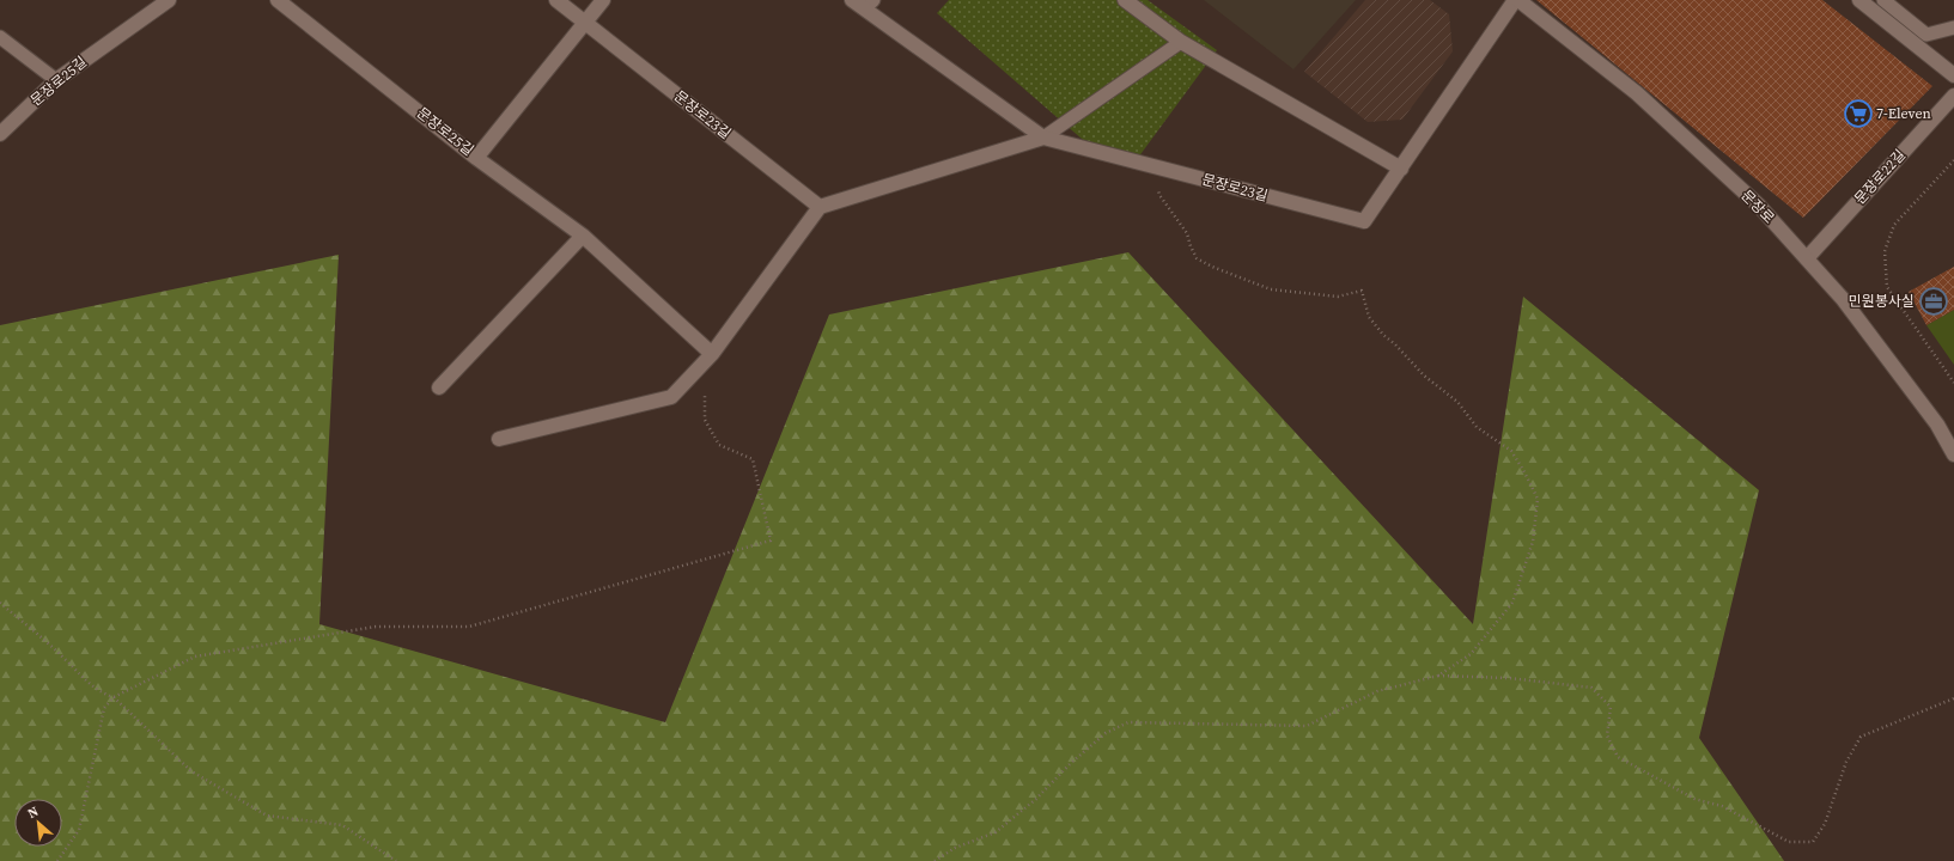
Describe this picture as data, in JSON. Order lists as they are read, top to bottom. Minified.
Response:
{"streets":{"street":["문장로25길","문장로23길","문장로22길","문장로"]},"crossings":[["문장로25길","문장로23길"],["문장로23길","문장로"],["문장로22길","문장로"]],"places":{"supermarket":["7-Eleven"],"office":["민원봉사실"]},"north":"top left"}
